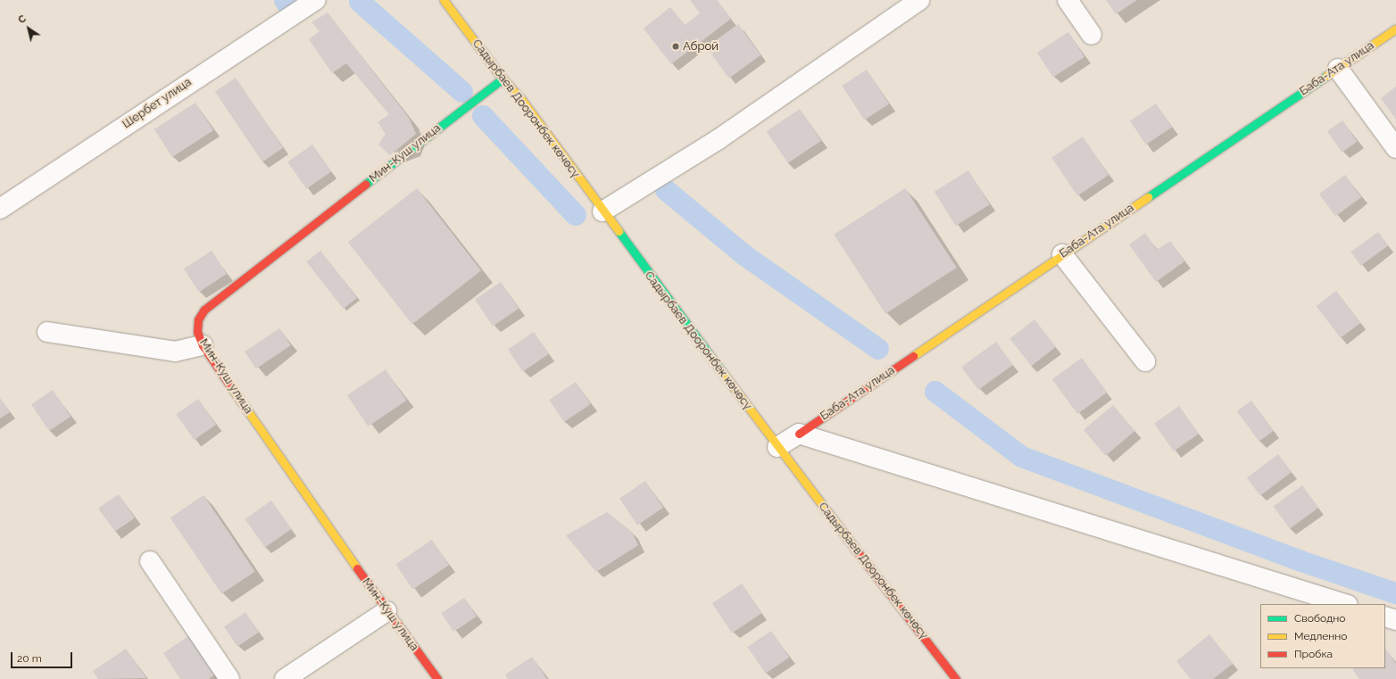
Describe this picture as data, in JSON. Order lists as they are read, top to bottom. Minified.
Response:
{"streets":{"street":["Баба-Ата улица","Шербет улица","Садырбаев Дооронбек көчөсү","Мин-Куш улица"]},"crossings":[["Садырбаев Дооронбек көчөсү","Мин-Куш улица"]],"places":["Аброй"],"legend":["Свободно","Медленно","Пробка"],"scale_bar":"20 m","north":"top left"}
